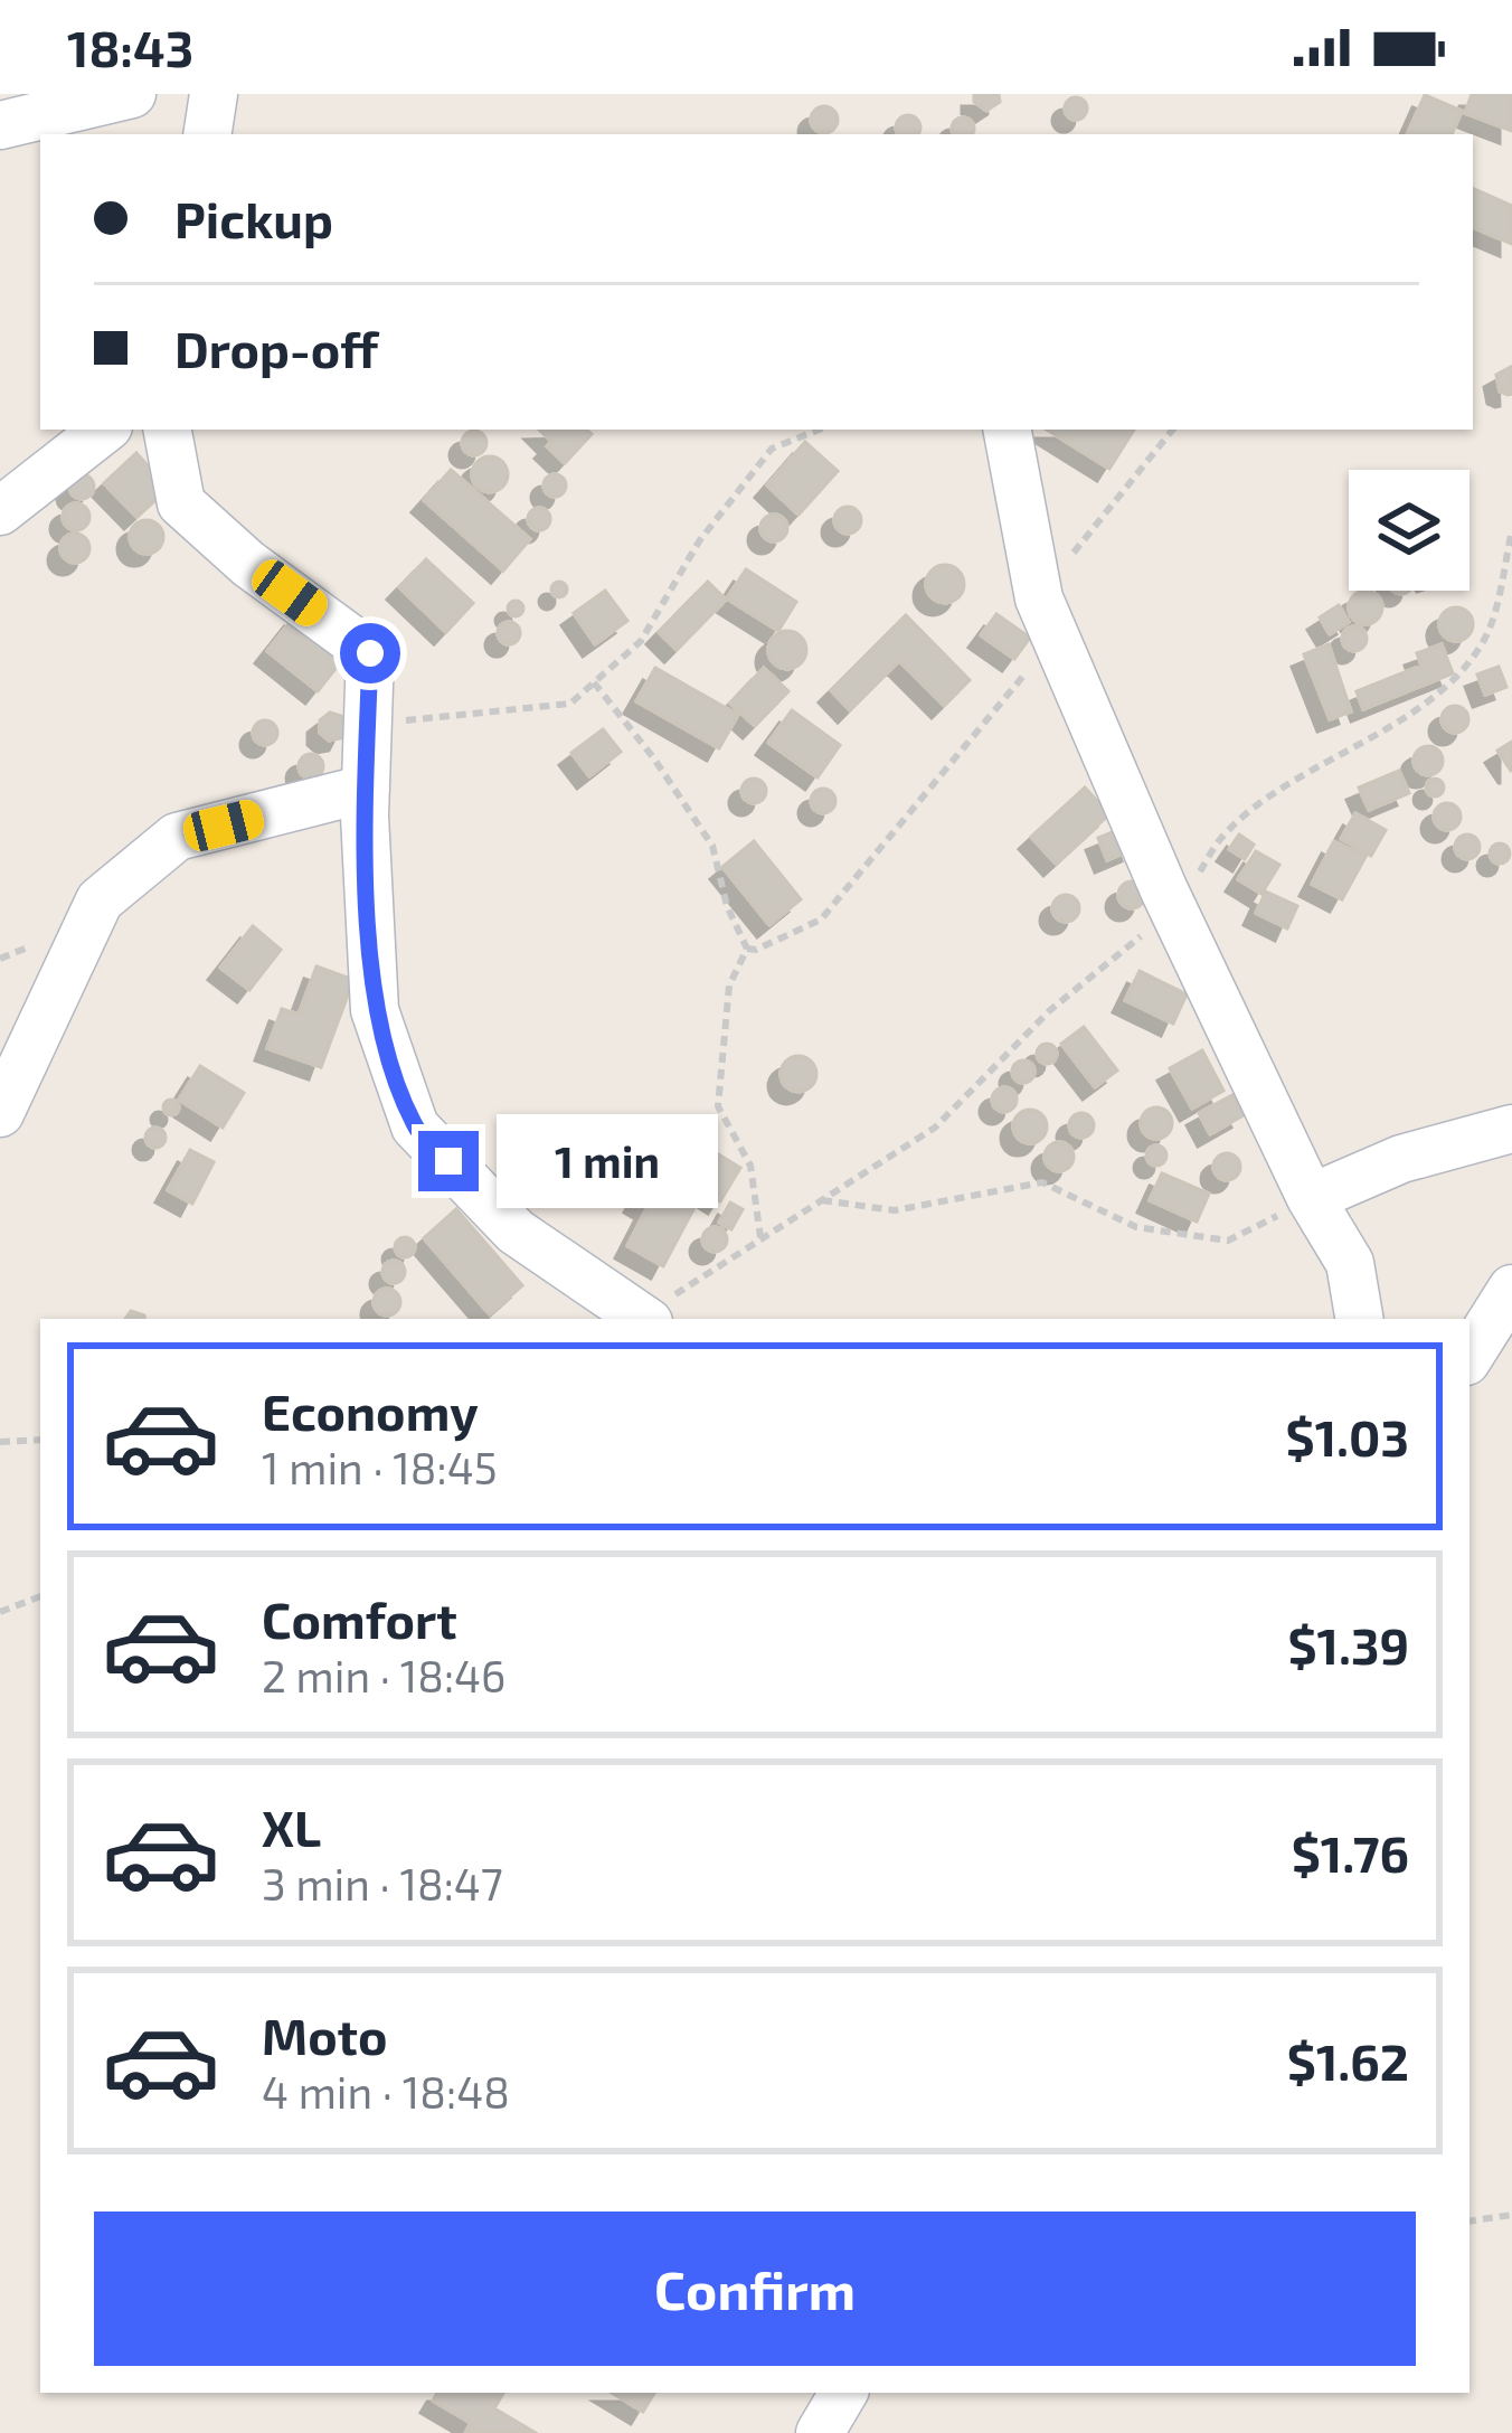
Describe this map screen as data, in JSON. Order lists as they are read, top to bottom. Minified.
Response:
{"page":{"status":"18:43","banner":["Pickup","Drop-off"],"bubble":"1 min","list":[{"name":"Economy","note":"1 min · 18:45","value":"$1.03"},{"name":"Comfort","note":"2 min · 18:46","value":"$1.39"},{"name":"XL","note":"3 min · 18:47","value":"$1.76"},{"name":"Moto","note":"4 min · 18:48","value":"$1.62"}],"buttons":"Confirm"}}
